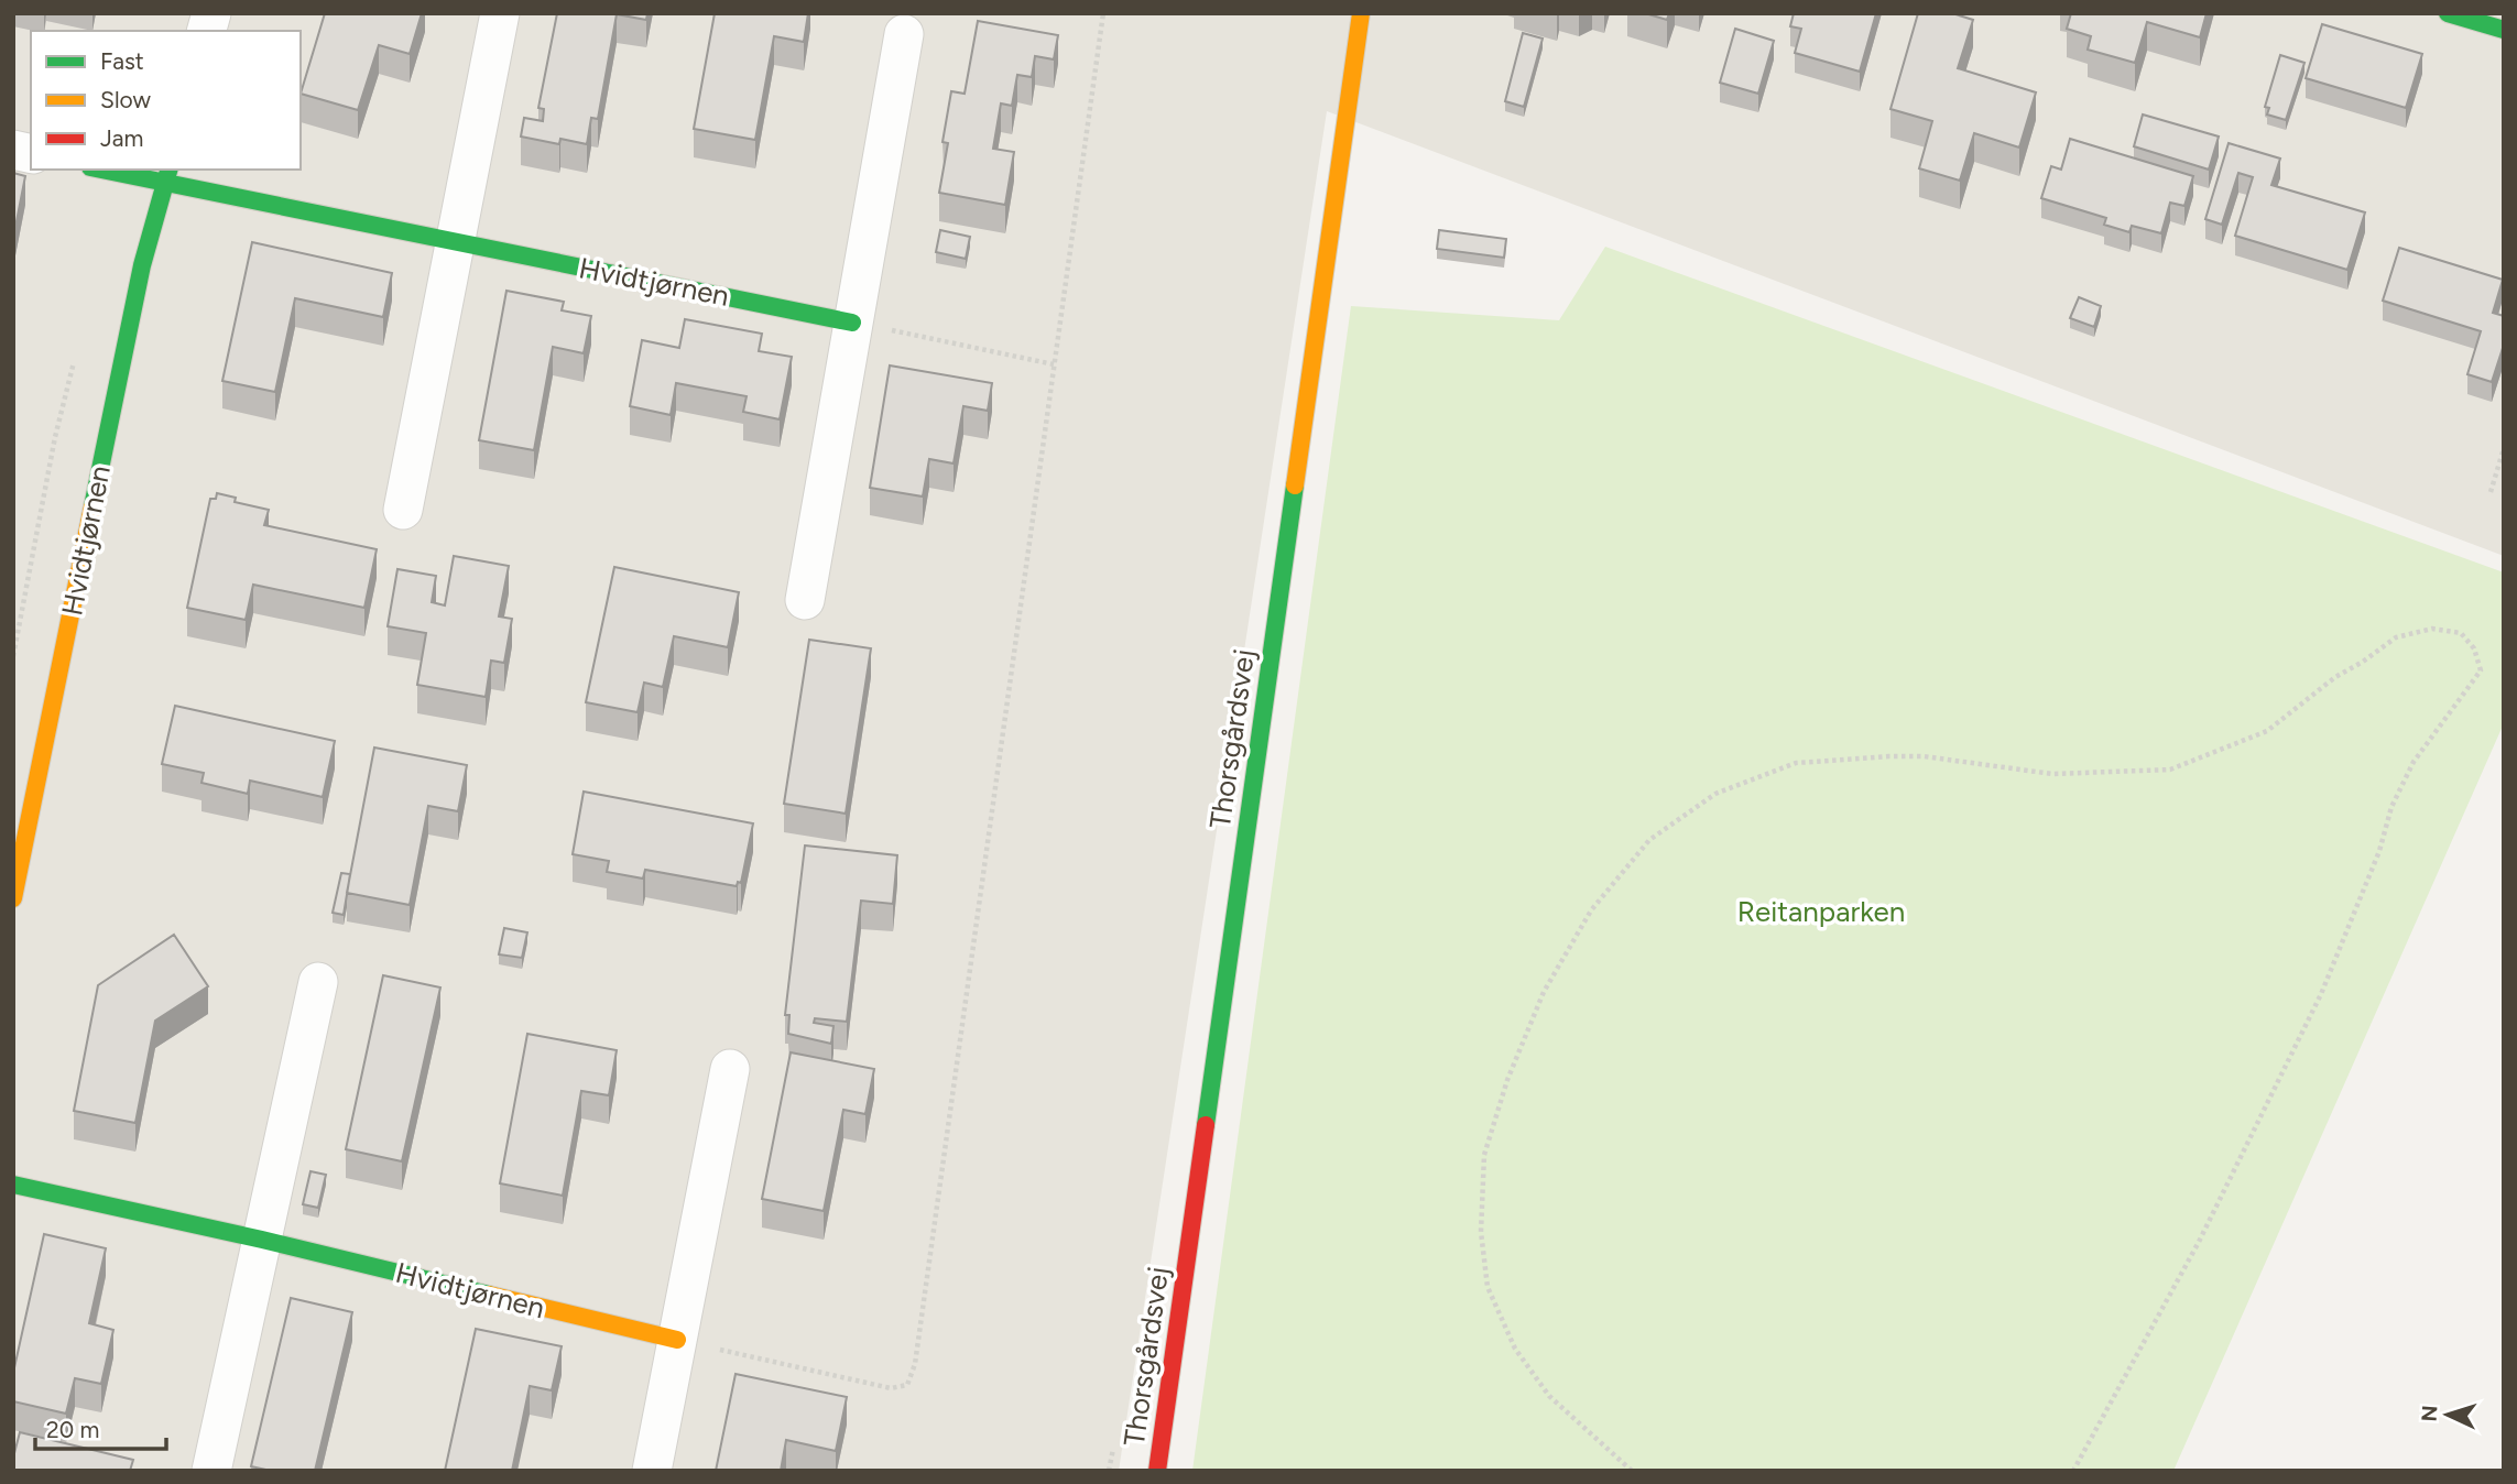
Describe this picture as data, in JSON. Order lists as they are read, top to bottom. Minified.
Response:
{"streets":{"street":["Hvidtjørnen","Thorsgårdsvej"]},"parks":["Reitanparken"],"legend":["Fast","Slow","Jam"],"scale_bar":"20 m","north":"left"}
